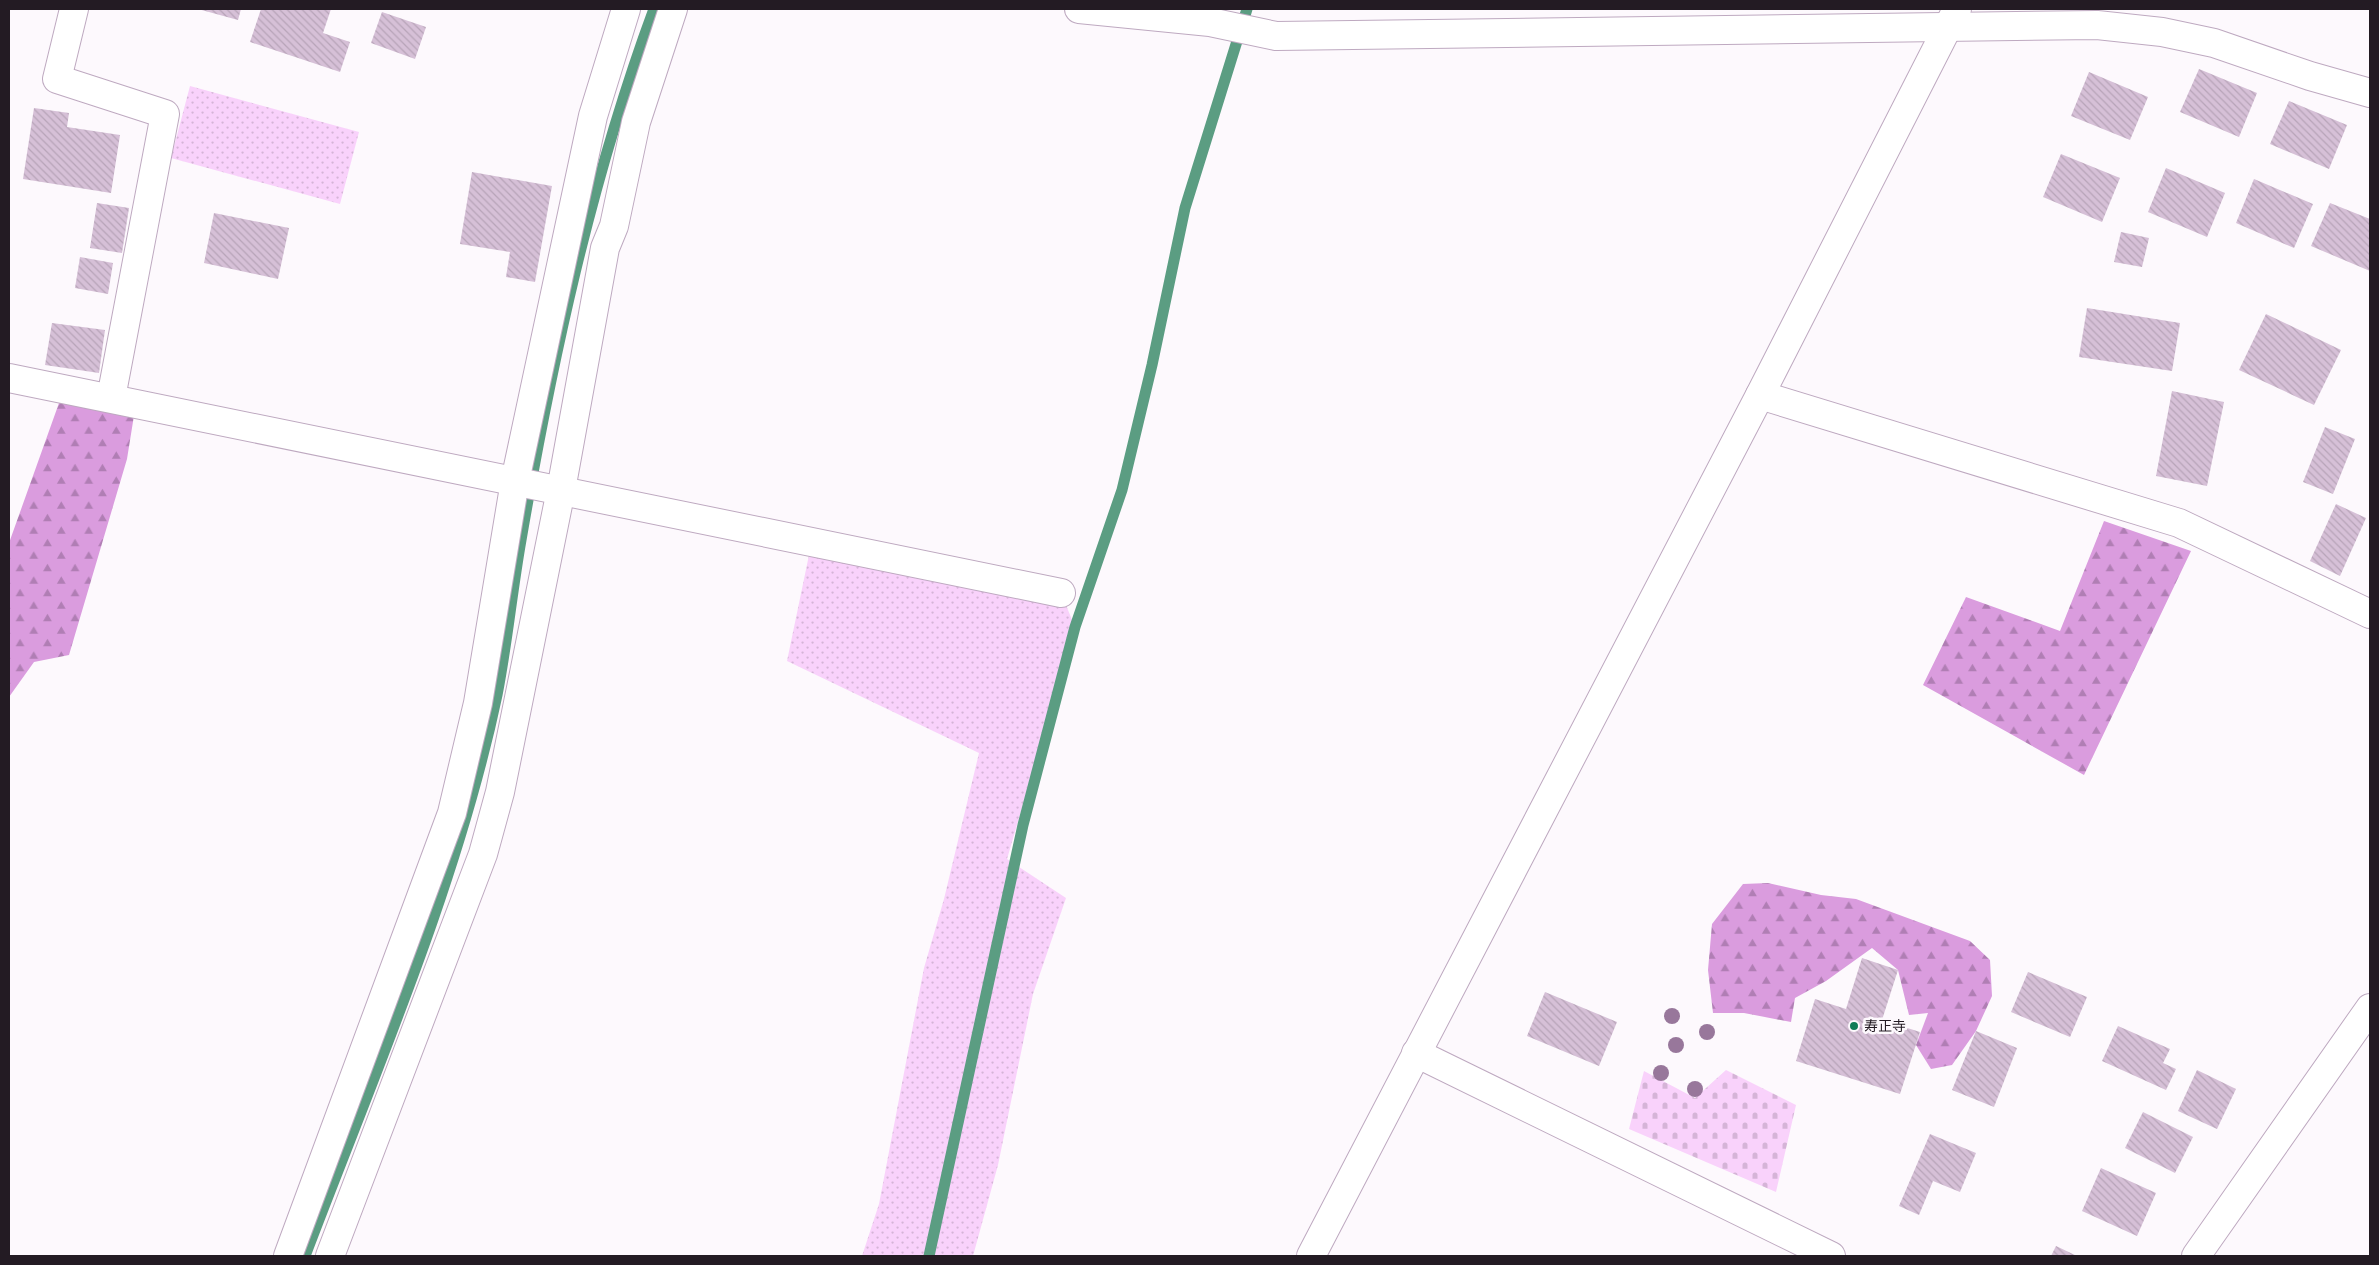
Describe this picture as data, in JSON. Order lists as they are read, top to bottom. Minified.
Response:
{"places":["寿正寺"]}
